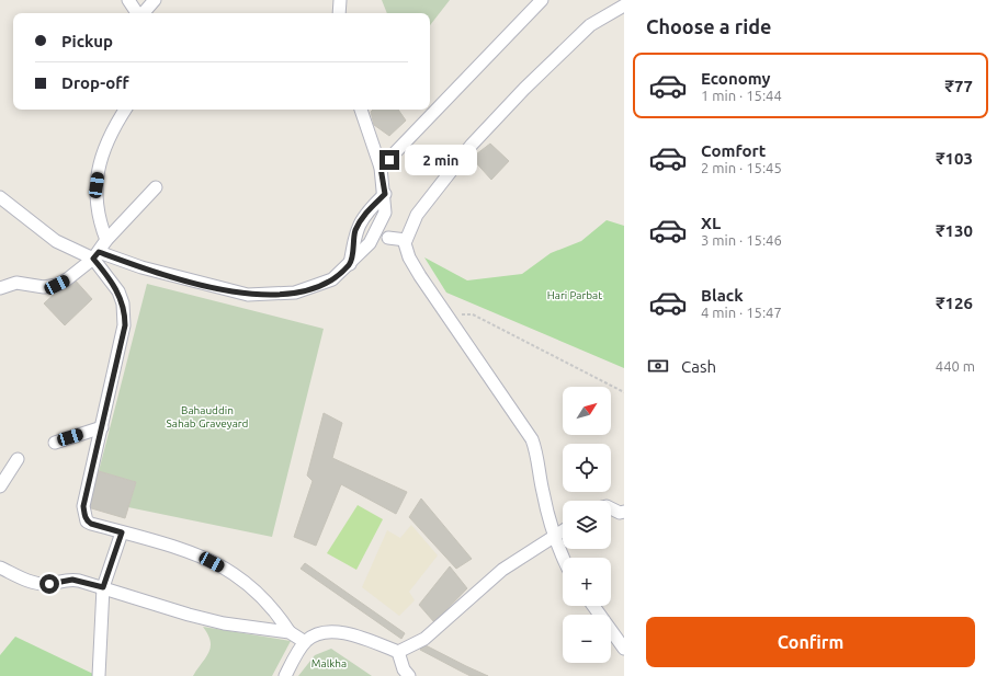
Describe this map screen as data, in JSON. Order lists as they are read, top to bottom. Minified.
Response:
{"parks":["Hari Parbat","Bahauddin Sahab Graveyard","Malkha"],"north":"top right","page":{"heading":"Choose a ride","banner":["Pickup","Drop-off"],"list":[{"name":"Economy","note":"1 min · 15:44","value":"₹77"},{"name":"Comfort","note":"2 min · 15:45","value":"₹103"},{"name":"XL","note":"3 min · 15:46","value":"₹130"},{"name":"Black","note":"4 min · 15:47","value":"₹126"}],"bubble":"2 min","pay":["Cash","440 m"],"map_buttons":["+","−"],"buttons":"Confirm"}}
